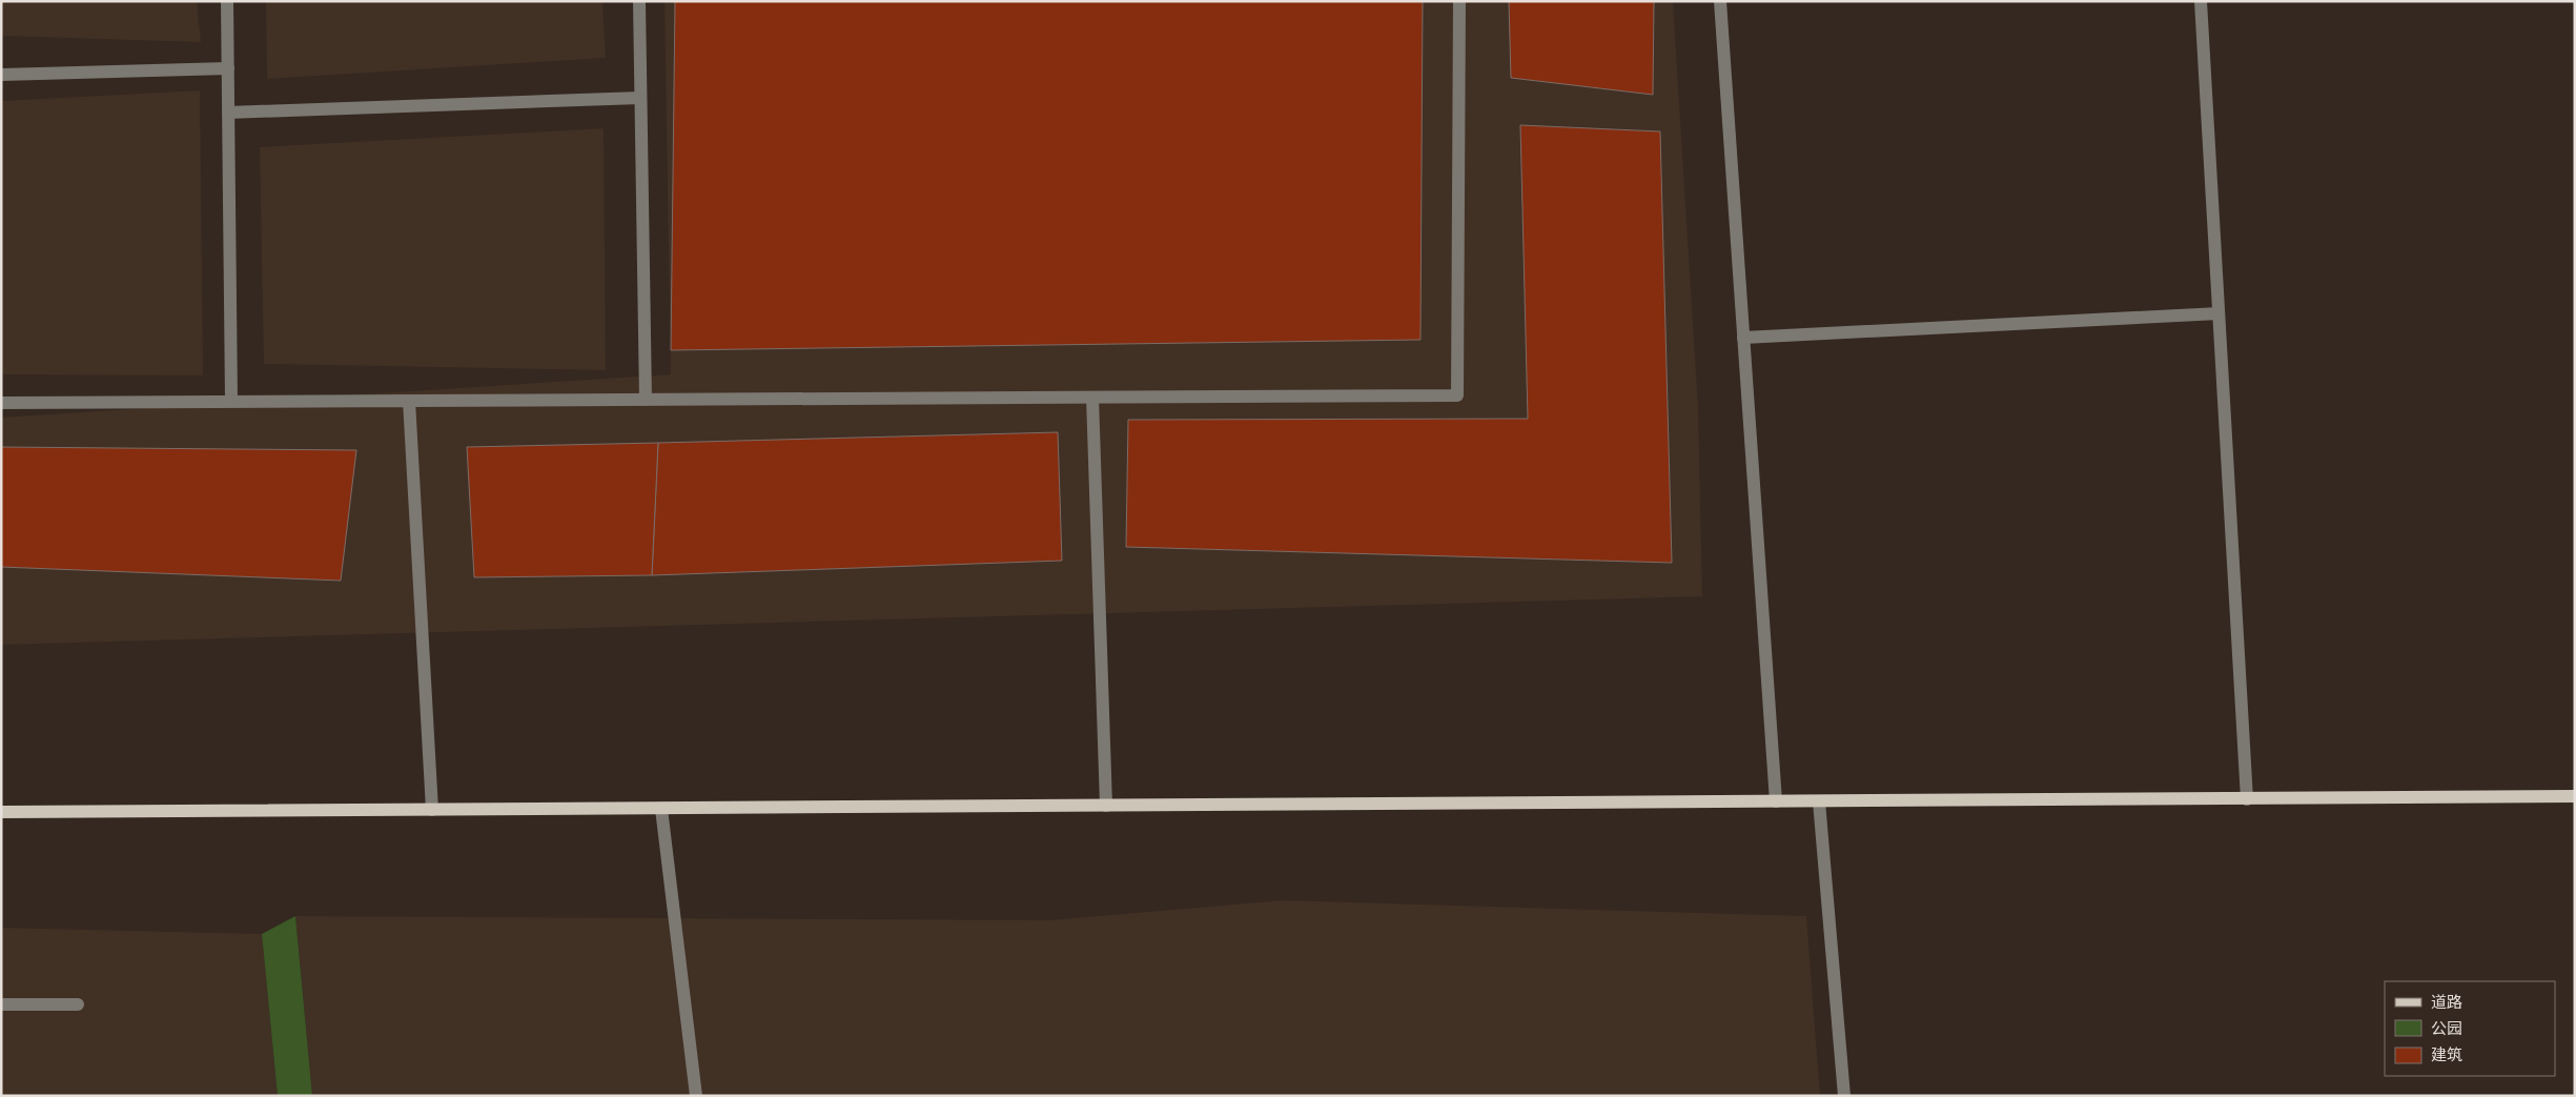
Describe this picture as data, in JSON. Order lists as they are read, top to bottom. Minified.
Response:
{"legend":["道路","公园","建筑"]}
